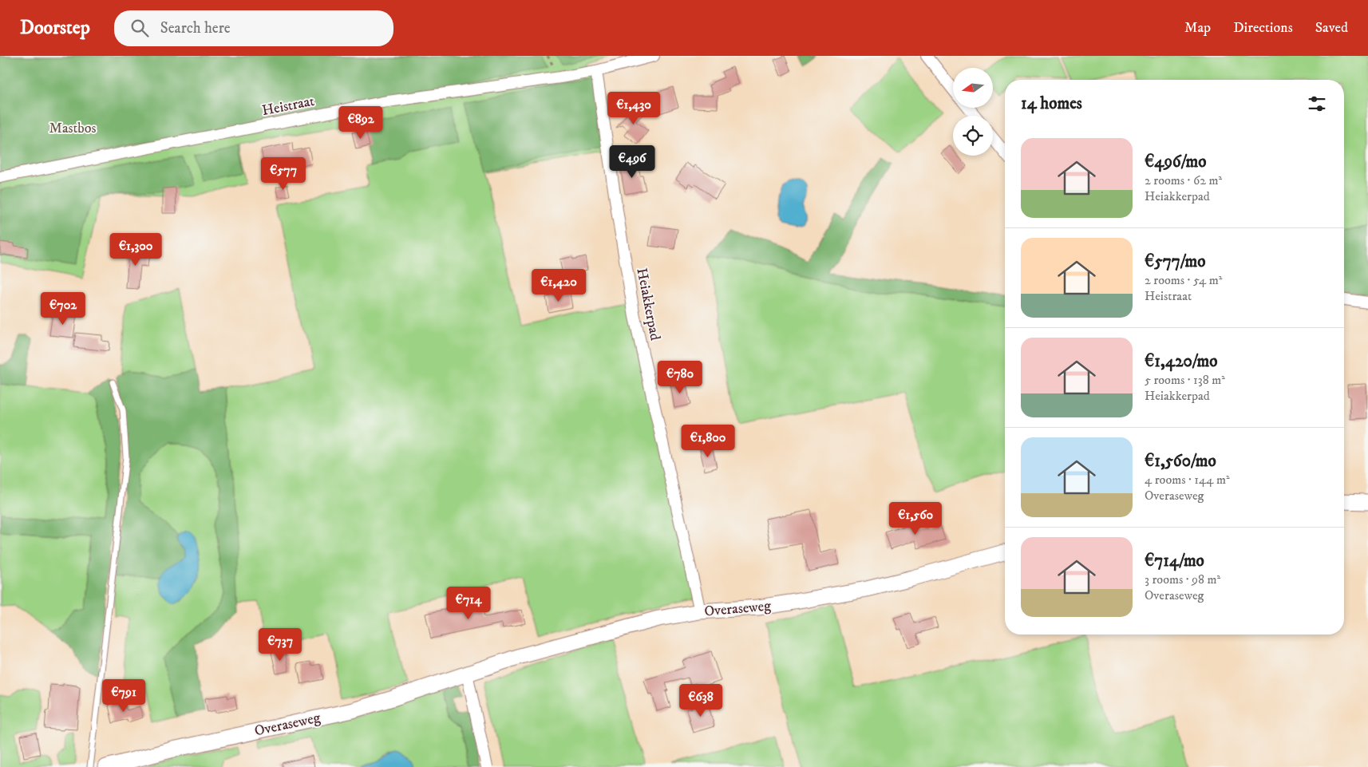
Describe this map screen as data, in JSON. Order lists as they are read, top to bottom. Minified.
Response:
{"streets":{"street":["Heistraat","Heiakkerpad","Overaseweg"]},"crossings":[["Heistraat","Heiakkerpad"],["Heiakkerpad","Overaseweg"]],"parks":["Mastbos"],"north":"left","page":{"header":"Doorstep","search":"Search here","nav":["Map","Directions","Saved"],"heading":"14 homes","price":["€1,430","€892","€496","€577","€1,300","€1,420","€702","€780","€1,800","€1,560","€714","€737","€791","€638"],"list":[{"name":"€496/mo","note":"2 rooms · 62 m² · Heiakkerpad"},{"name":"€577/mo","note":"2 rooms · 54 m² · Heistraat"},{"name":"€1,420/mo","note":"5 rooms · 138 m² · Heiakkerpad"},{"name":"€1,560/mo","note":"4 rooms · 144 m² · Overaseweg"},{"name":"€714/mo","note":"3 rooms · 98 m² · Overaseweg"}]}}
